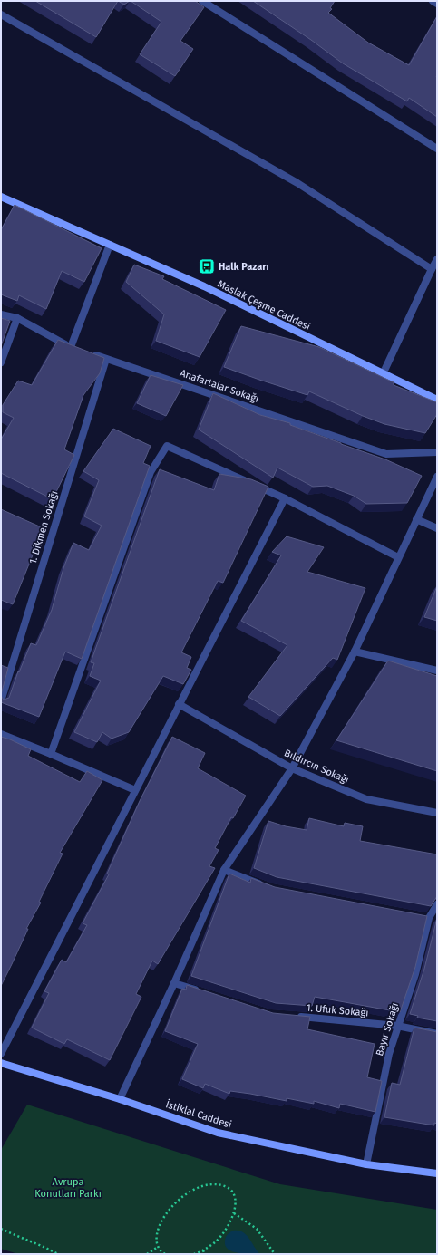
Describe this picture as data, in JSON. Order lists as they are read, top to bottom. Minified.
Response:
{"streets":{"street":["Maslak Çeşme Caddesi","Anafartalar Sokağı","1. Dikmen Sokağı","Bıldırcın Sokağı","1. Ufuk Sokağı","Bayır Sokağı","İstiklal Caddesi"]},"crossings":[["Anafartalar Sokağı","1. Dikmen Sokağı"],["1. Ufuk Sokağı","Bayır Sokağı"],["Bayır Sokağı","İstiklal Caddesi"]],"parks":["Avrupa Konutları Parkı"],"places":{"bus stop":["Halk Pazarı"]}}
